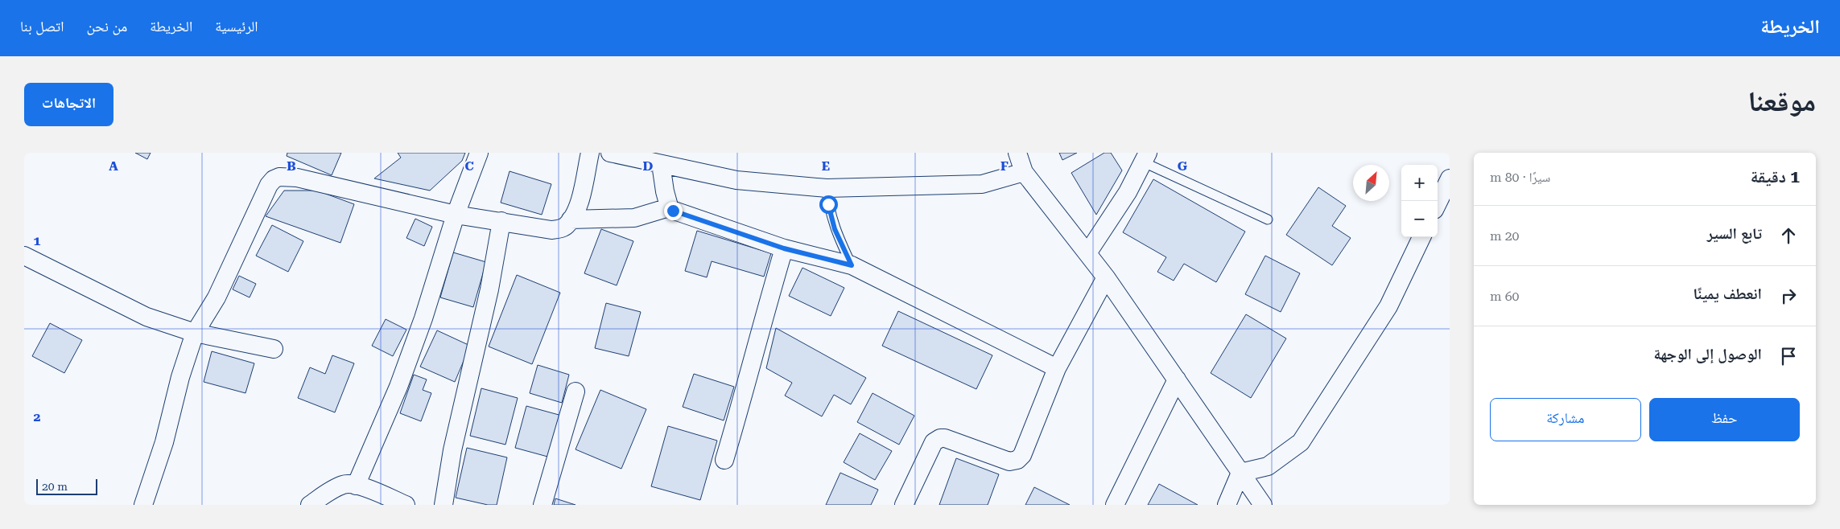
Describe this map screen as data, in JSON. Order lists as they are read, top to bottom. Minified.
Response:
{"scale_bar":"20 m","north":"top right","page":{"header":"الخريطة","nav":["الرئيسية","الخريطة","من نحن","اتصل بنا"],"title":"موقعنا","buttons":["الاتجاهات",["حفظ","مشاركة"]],"heading":["1 دقيقة","سيرًا · 80 m"],"map_buttons":["+","−"],"list":[["تابع السير","20 m"],["انعطف يمينًا","60 m"],"الوصول إلى الوجهة"],"scale":"20 m"},"grid":{"columns":["A","B","C","D","E","F","G"],"rows":["1","2"]}}
